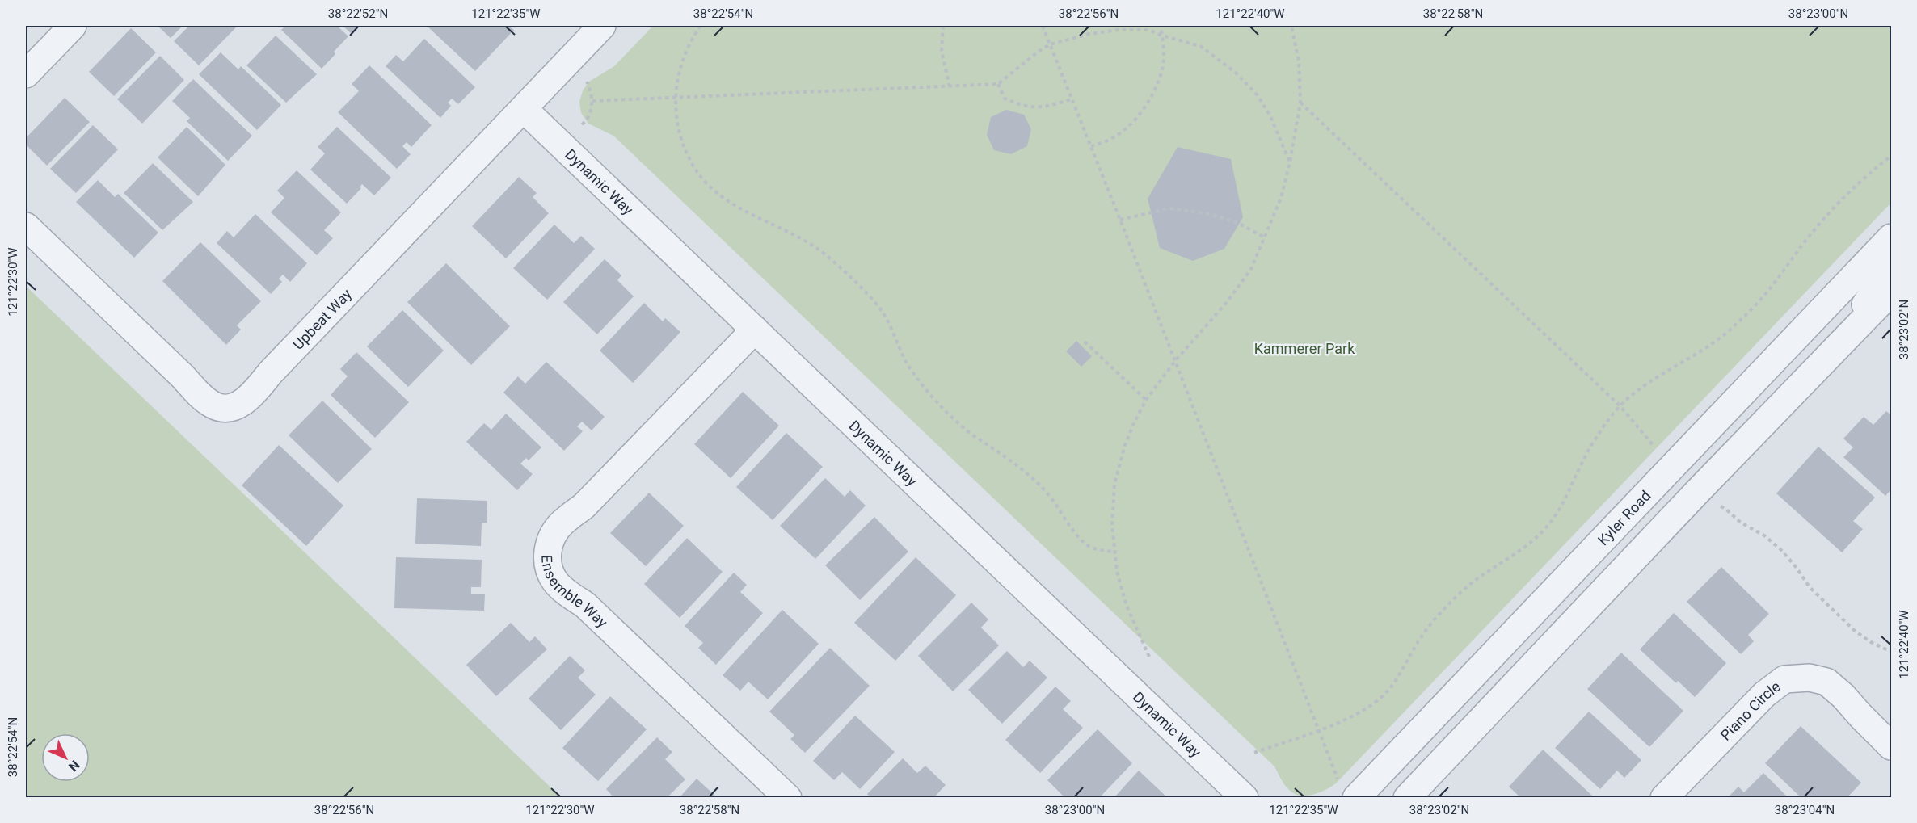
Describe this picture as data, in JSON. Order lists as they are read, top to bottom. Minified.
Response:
{"streets":{"street":["Dynamic Way","Upbeat Way","Kyler Road","Ensemble Way","Piano Circle"]},"crossings":[["Dynamic Way","Upbeat Way"],["Dynamic Way","Ensemble Way"]],"parks":["Kammerer Park"],"north":"bottom right","coordinates":["38°22'52\"N","121°22'35\"W","38°22'54\"N","38°22'56\"N","121°22'40\"W","38°22'58\"N","38°23'00\"N","121°22'30\"W","38°23'02\"N","38°23'04\"N"]}
